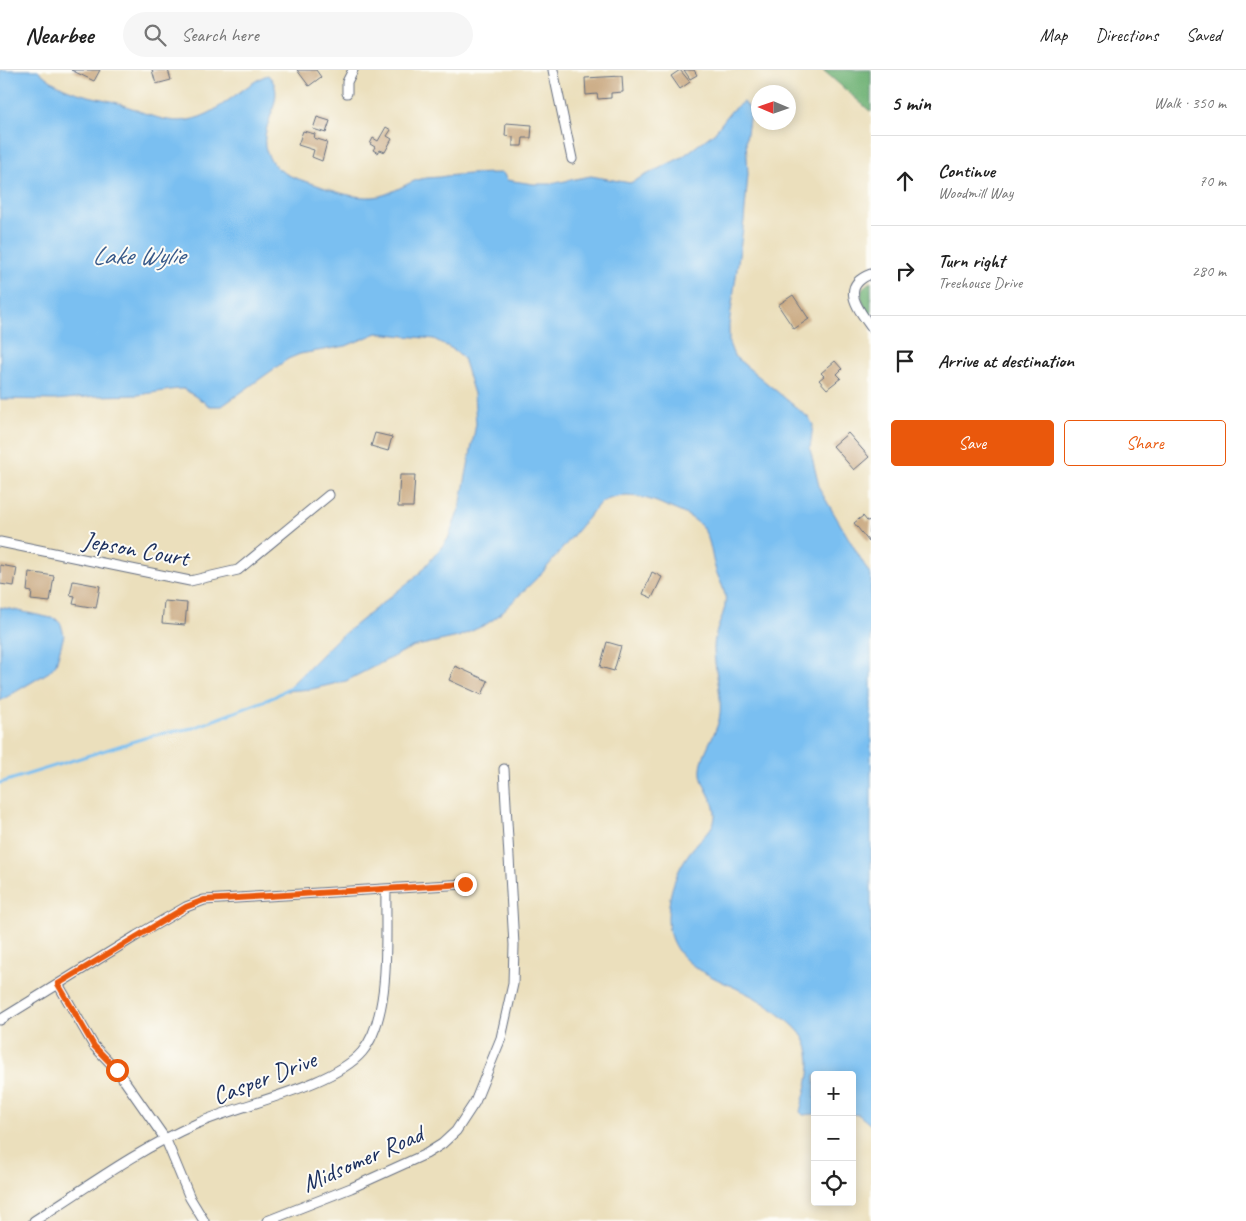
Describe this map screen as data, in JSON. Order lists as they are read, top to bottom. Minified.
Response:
{"streets":{"street":["Jepson Court","Casper Drive","Midsomer Road"]},"water":["Lake Wylie"],"north":"left","page":{"header":"Nearbee","search":"Search here","nav":["Map","Directions","Saved"],"heading":["5 min","Walk · 350 m"],"list":[["Continue","Woodmill Way","70 m"],["Turn right","Treehouse Drive","280 m"],"Arrive at destination"],"buttons":["Save","Share"],"map_buttons":["+","−"]}}
